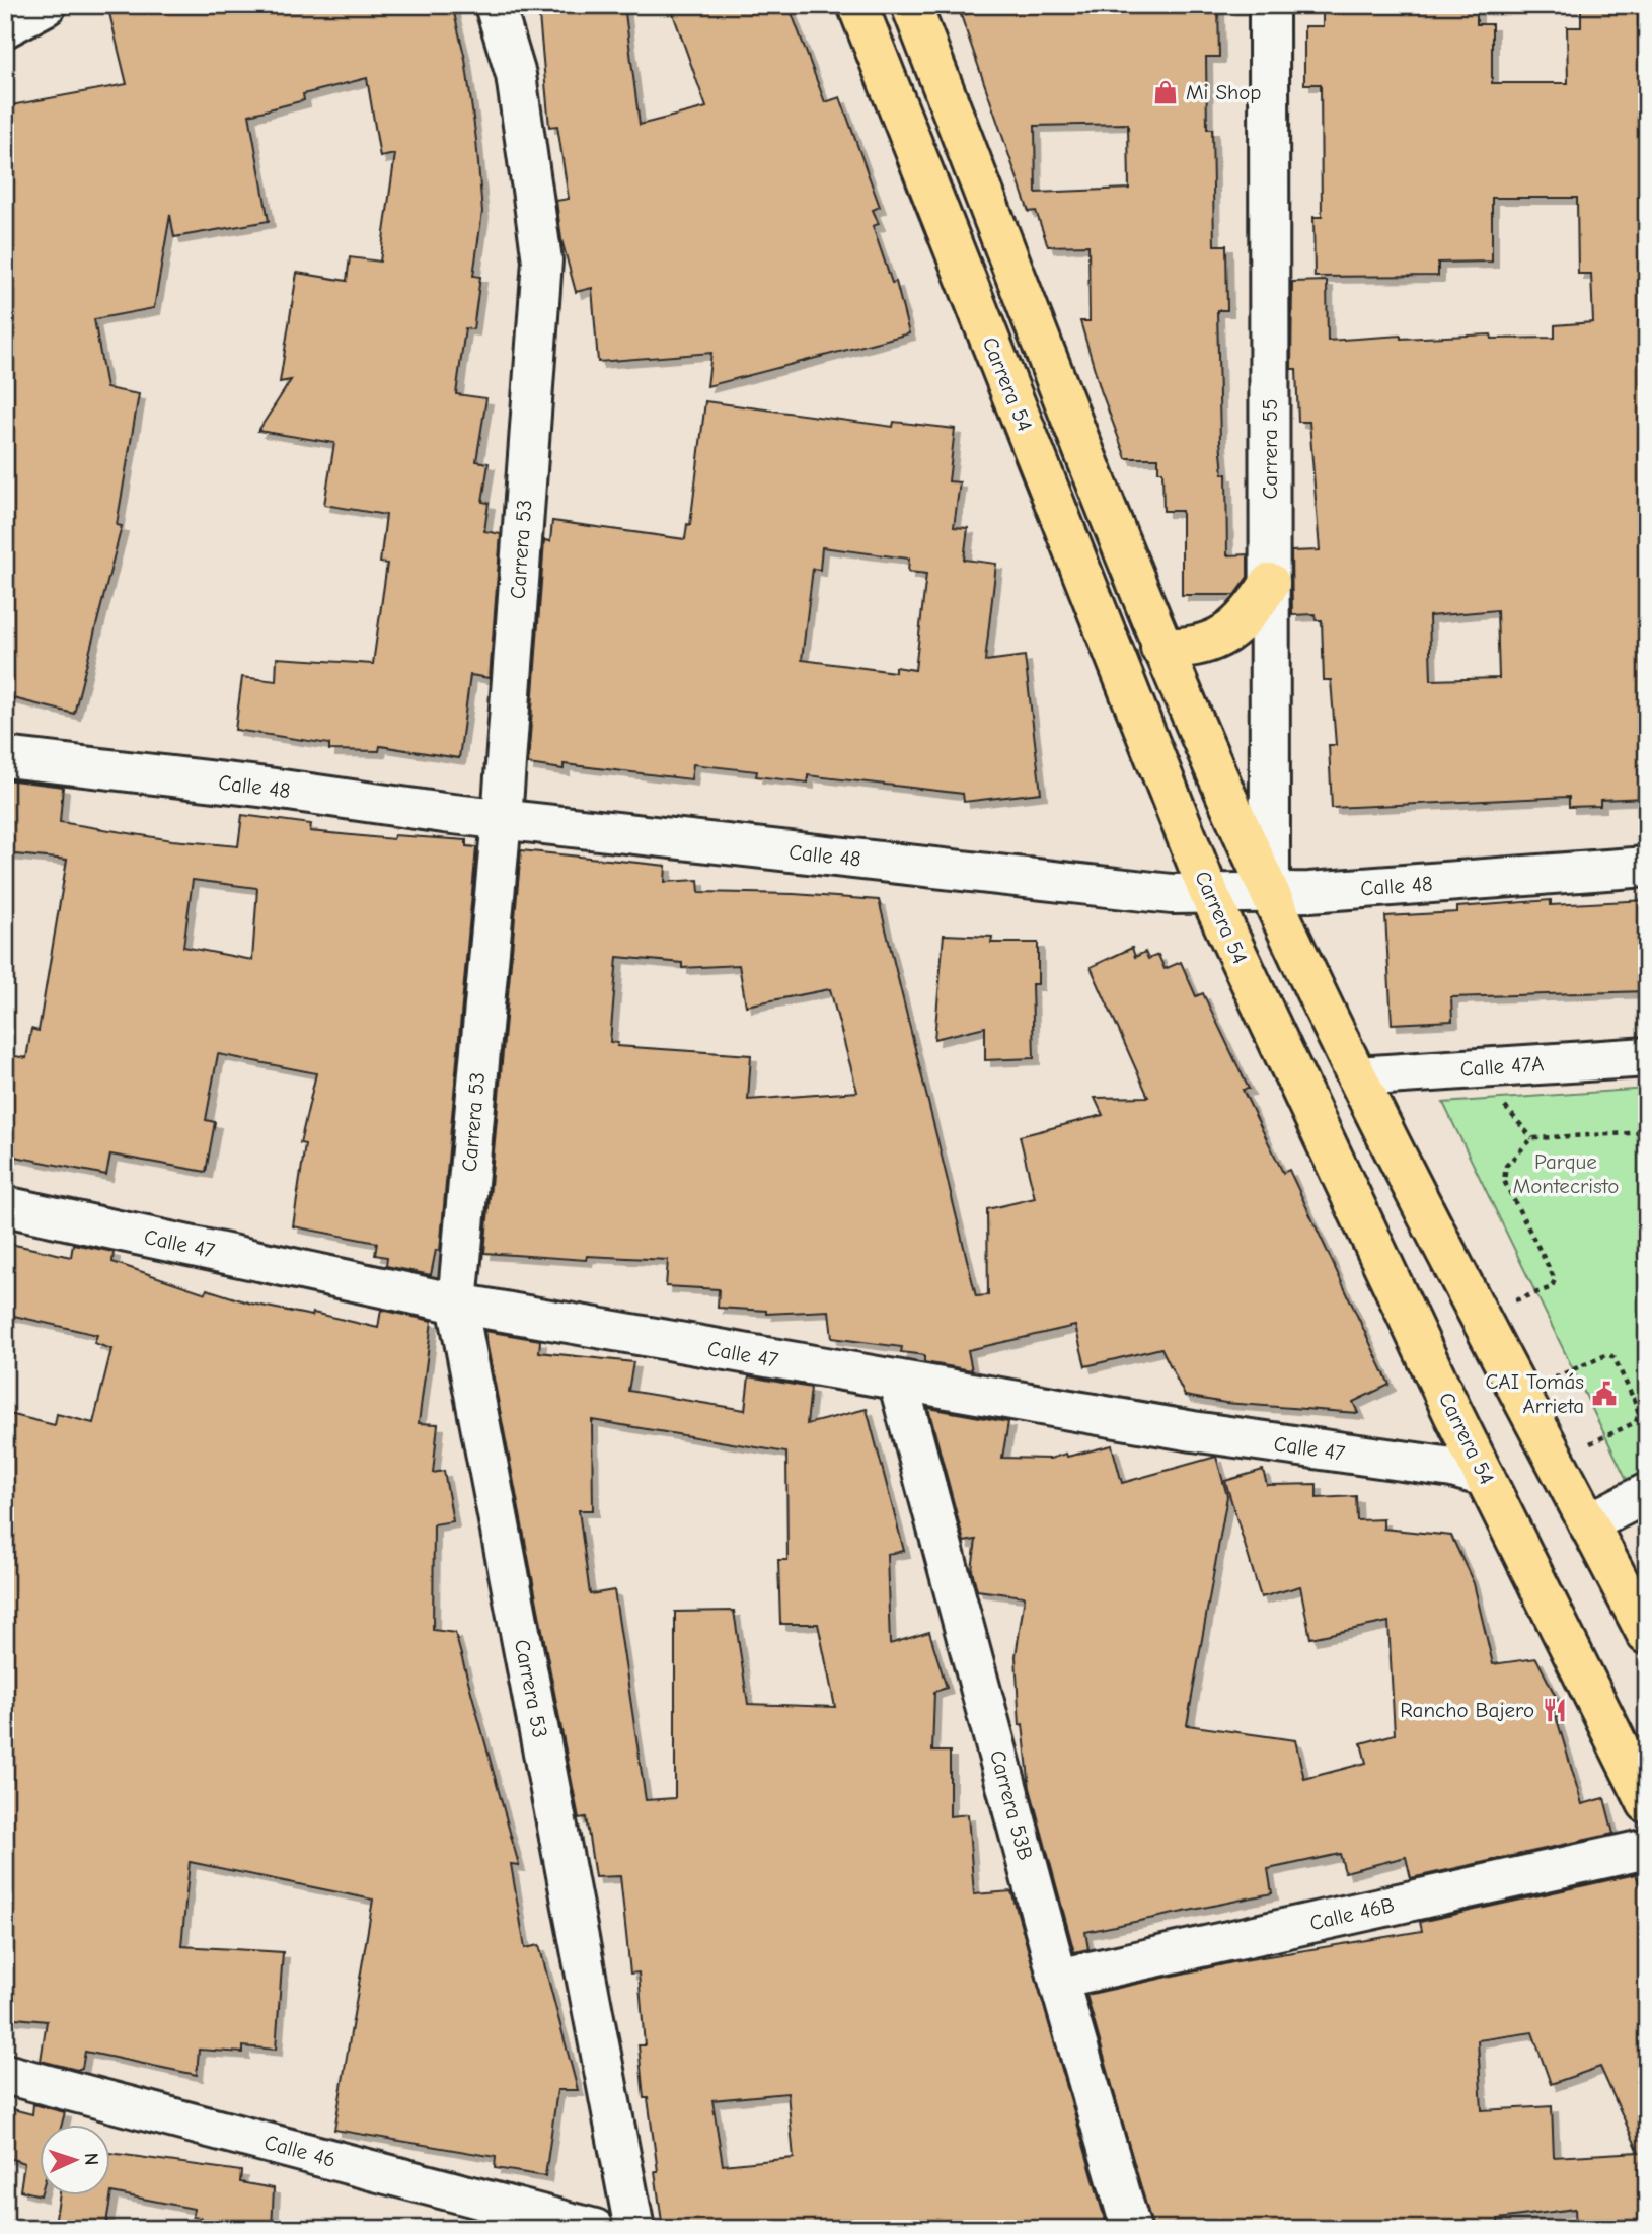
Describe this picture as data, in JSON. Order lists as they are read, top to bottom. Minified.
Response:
{"streets":{"main road":["Carrera 54"],"street":["Carrera 55","Carrera 53","Calle 48","Calle 47A","Calle 47","Carrera 53B","Calle 46B","Calle 46"]},"crossings":[["Carrera 54","Calle 48"],["Carrera 54","Calle 47"],["Carrera 55","Calle 48"],["Carrera 53","Calle 48"],["Carrera 53","Calle 47"],["Calle 47","Carrera 53B"],["Carrera 53B","Calle 46B"]],"parks":["Parque Montecristo"],"places":{"shop":["Mi Shop"],"public building":["CAI Tomás Arrieta"],"restaurant":["Rancho Bajero"]},"north":"right"}
